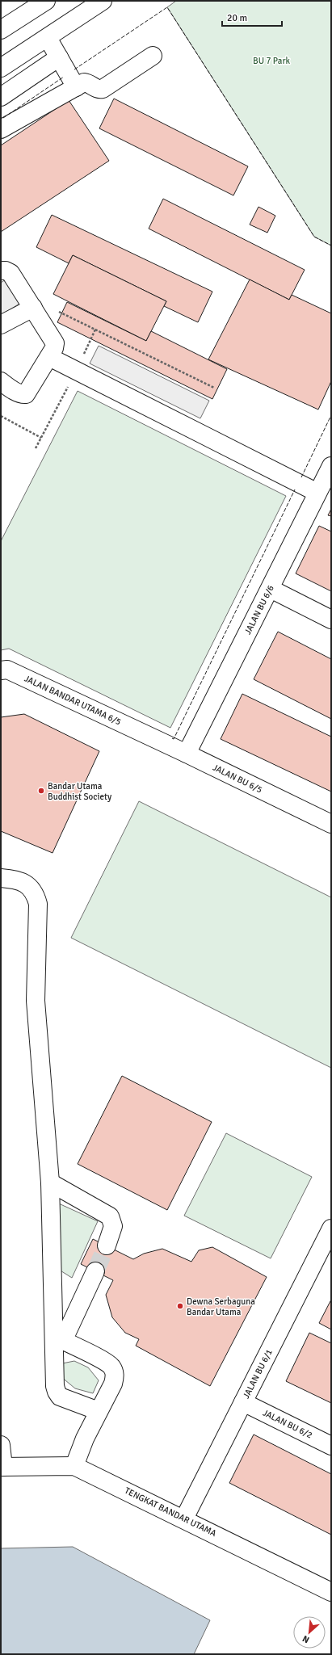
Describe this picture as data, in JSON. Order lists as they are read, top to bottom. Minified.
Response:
{"streets":{"street":["JALAN BU 6/6","JALAN BANDAR UTAMA 6/5","JALAN BU 6/5","JALAN BU 6/1","JALAN BU 6/2","TENGKAT BANDAR UTAMA"]},"crossings":[["JALAN BU 6/6","JALAN BU 6/5"],["JALAN BANDAR UTAMA 6/5","JALAN BU 6/5"],["JALAN BU 6/1","JALAN BU 6/2"],["JALAN BU 6/1","TENGKAT BANDAR UTAMA"]],"parks":["BU 7 Park"],"places":["Bandar Utama Buddhist Society","Dewna Serbaguna Bandar Utama"],"scale_bar":"20 m","north":"bottom left"}
